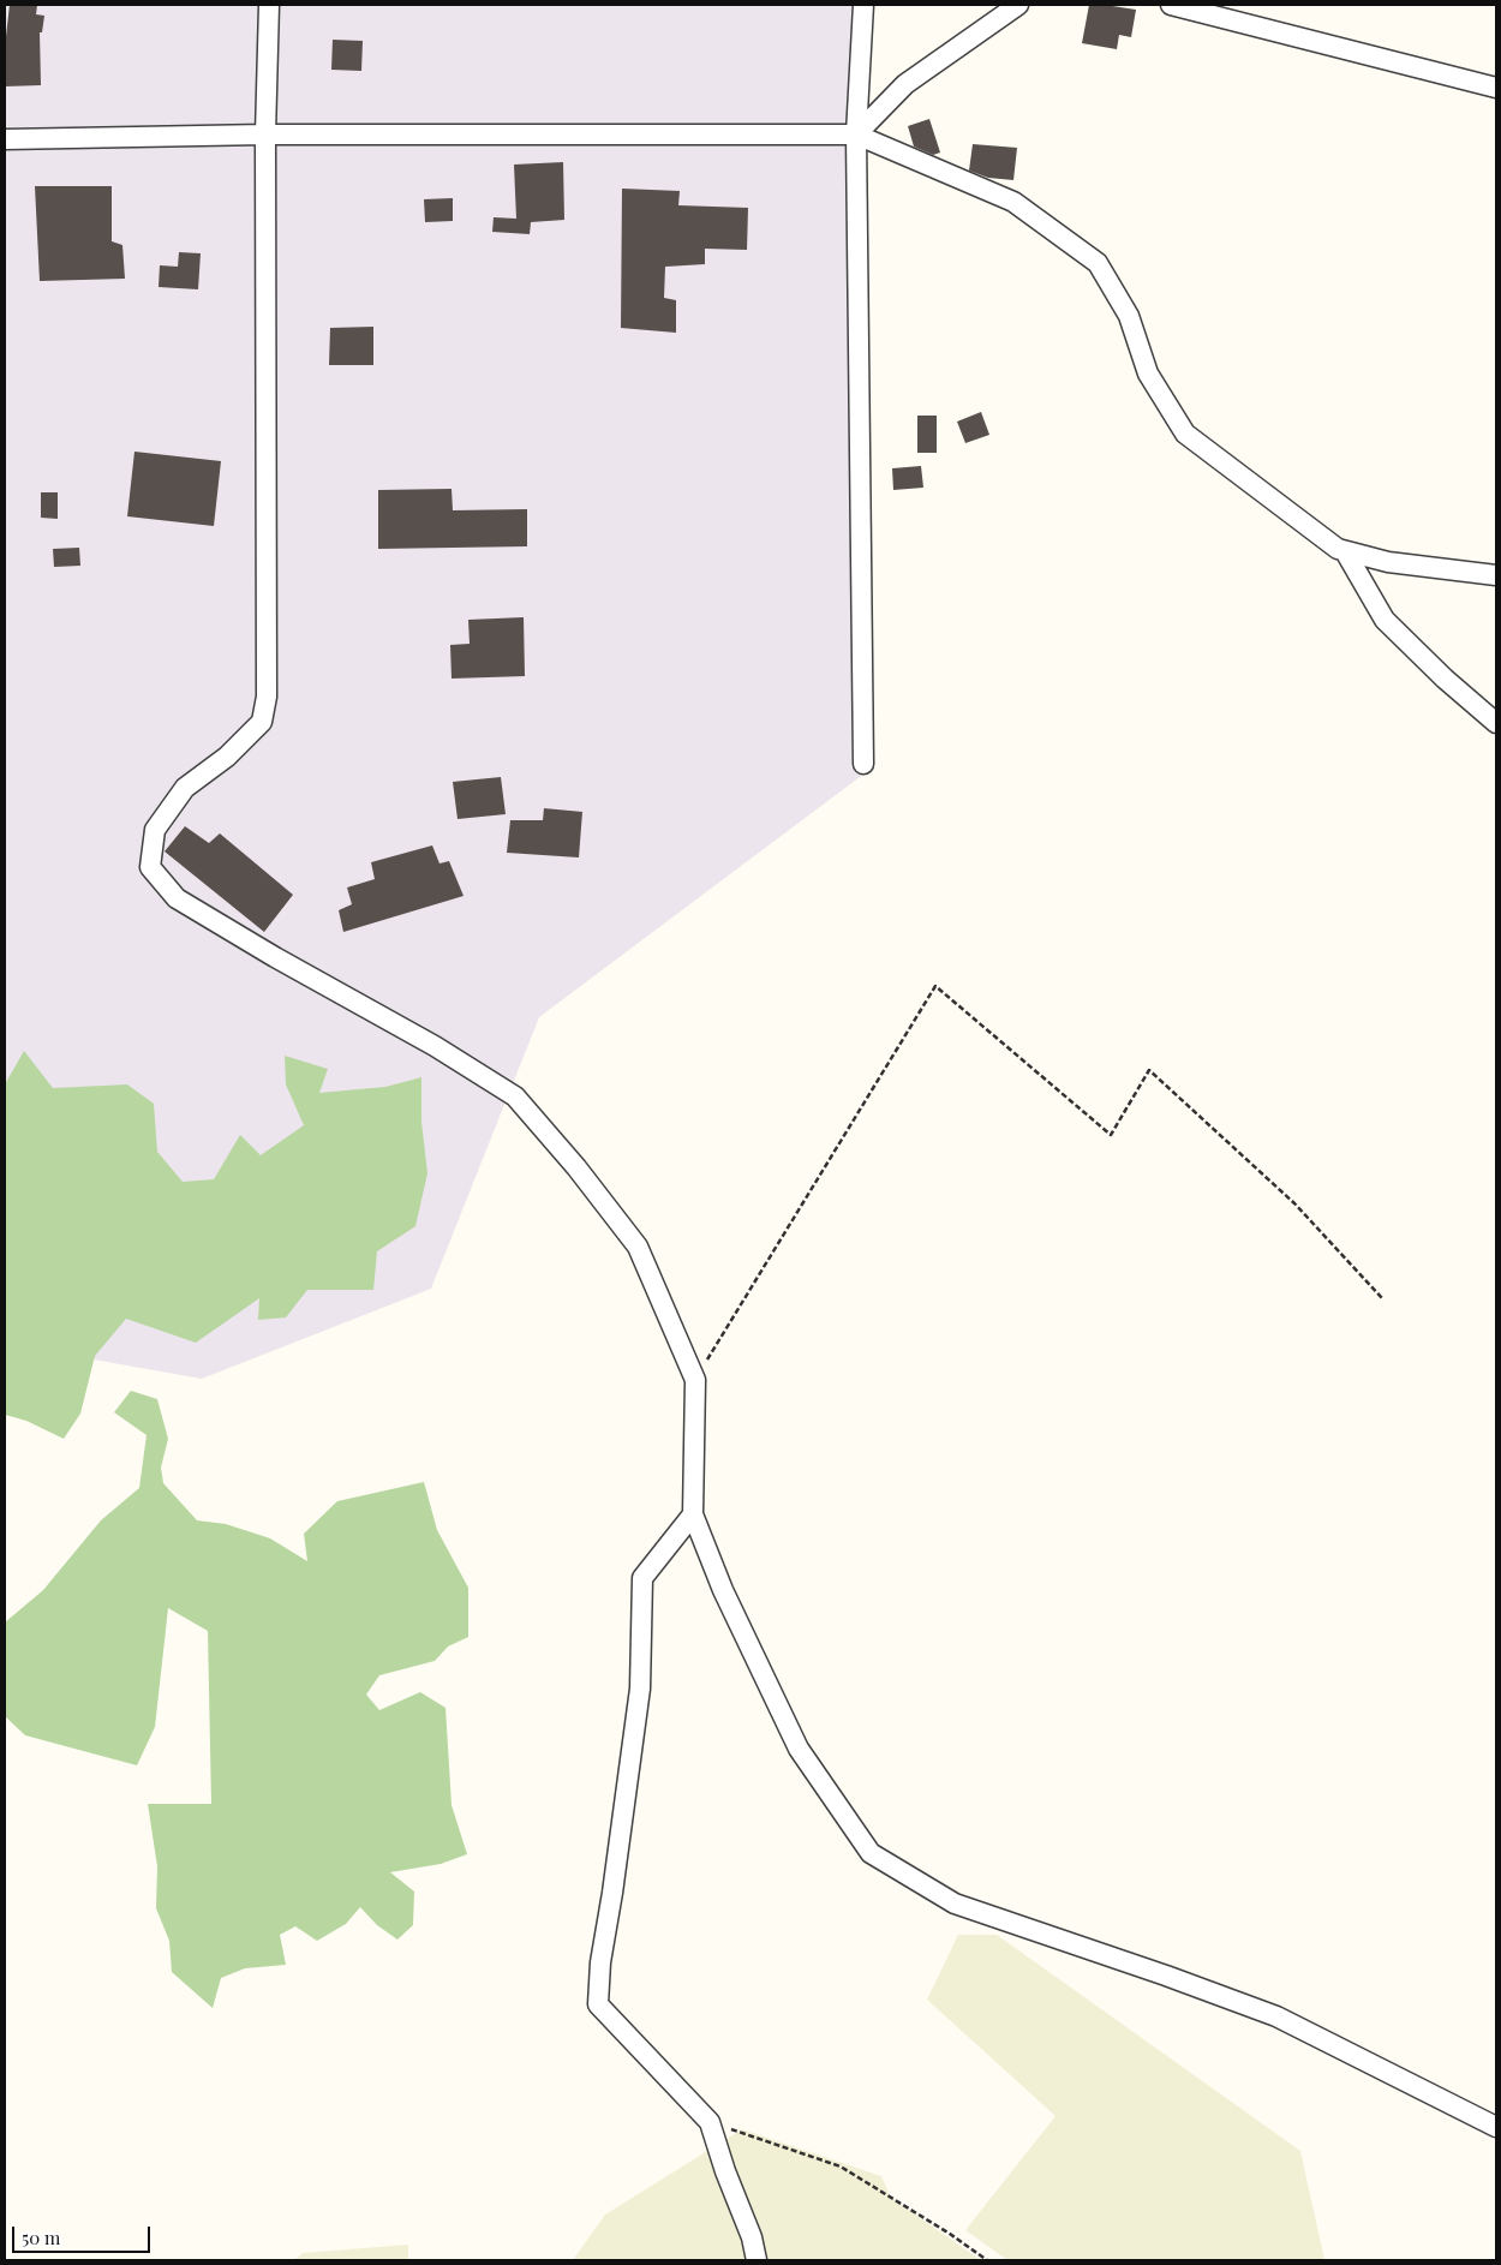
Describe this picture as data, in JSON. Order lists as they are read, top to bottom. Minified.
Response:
{"scale_bar":"50 m"}
